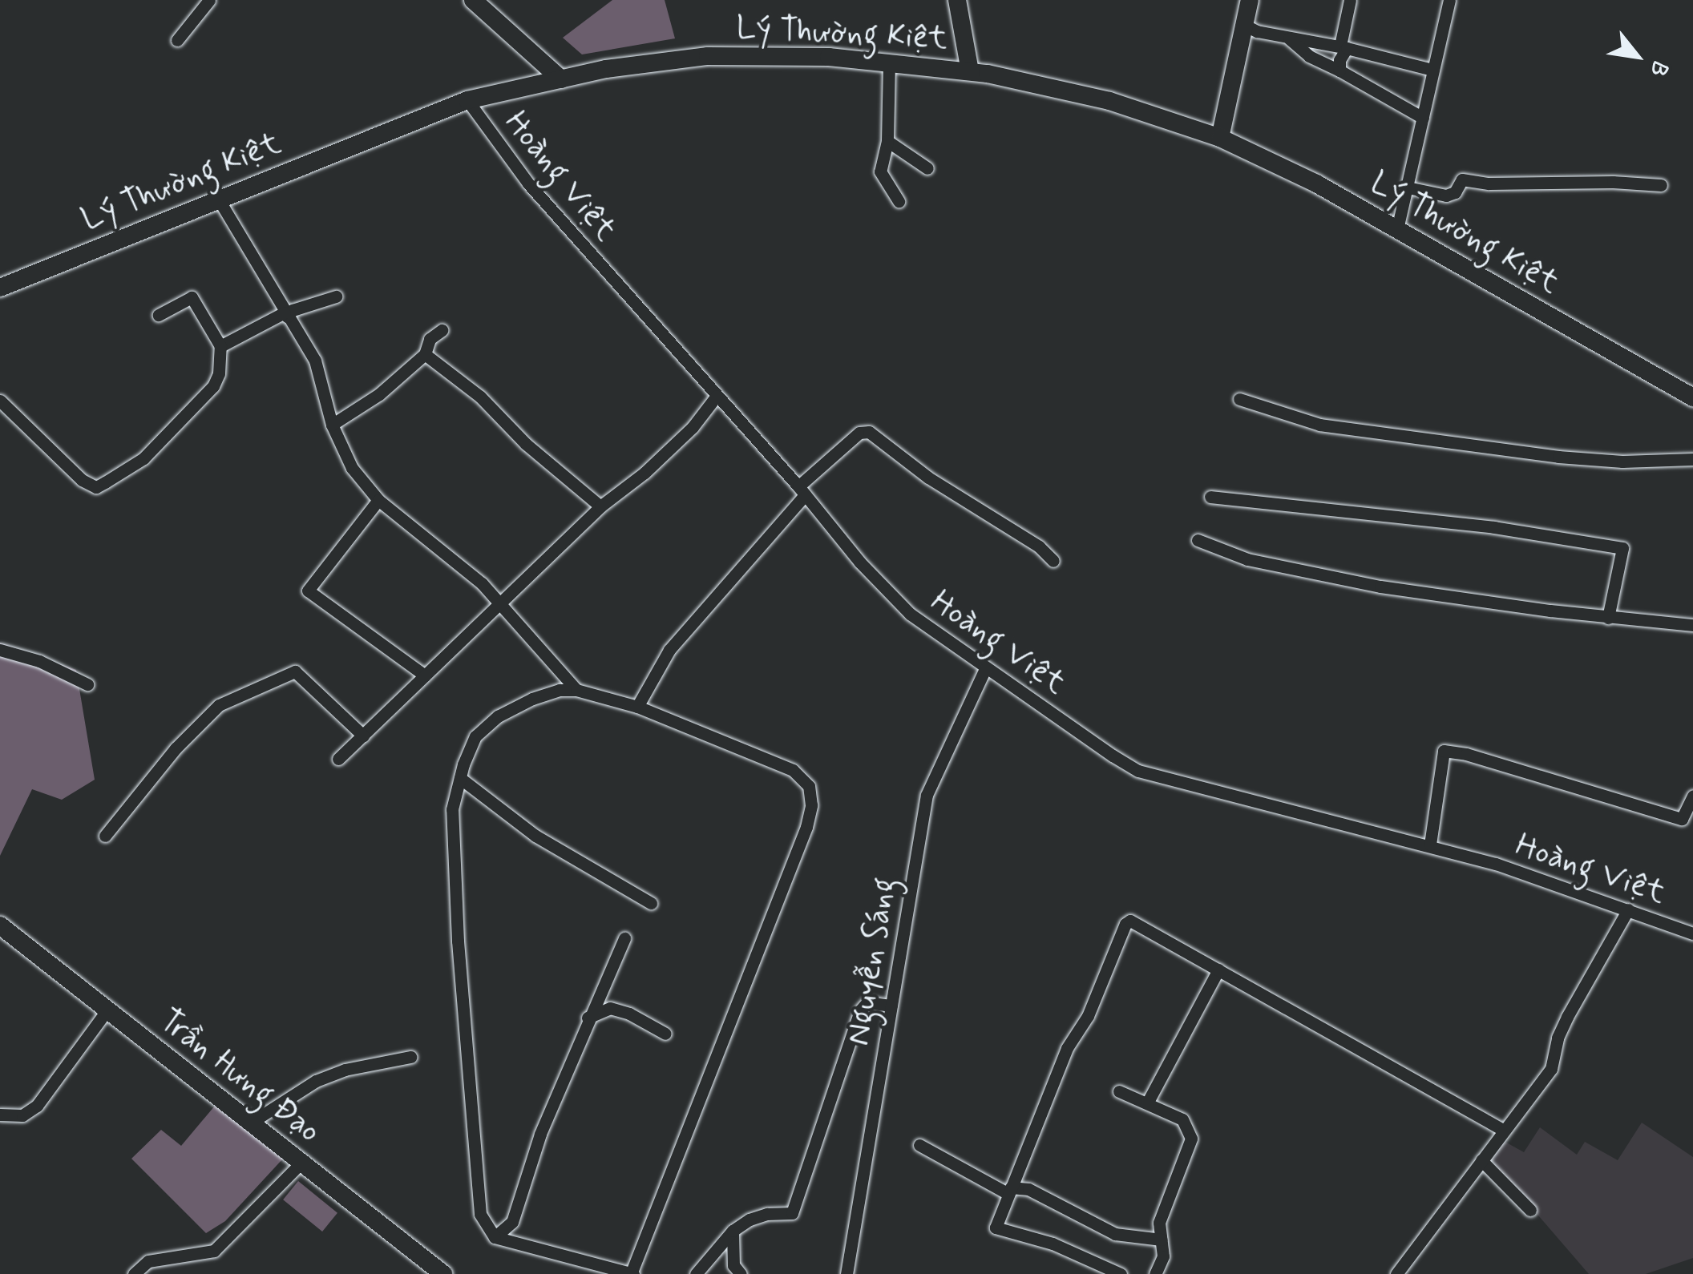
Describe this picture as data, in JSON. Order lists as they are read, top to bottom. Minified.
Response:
{"streets":{"street":["Lý Thường Kiệt","Hoàng Việt","Nguyễn Sáng","Trần Hưng Đạo"]},"crossings":[["Lý Thường Kiệt","Hoàng Việt"],["Hoàng Việt","Nguyễn Sáng"]],"north":"bottom right"}
